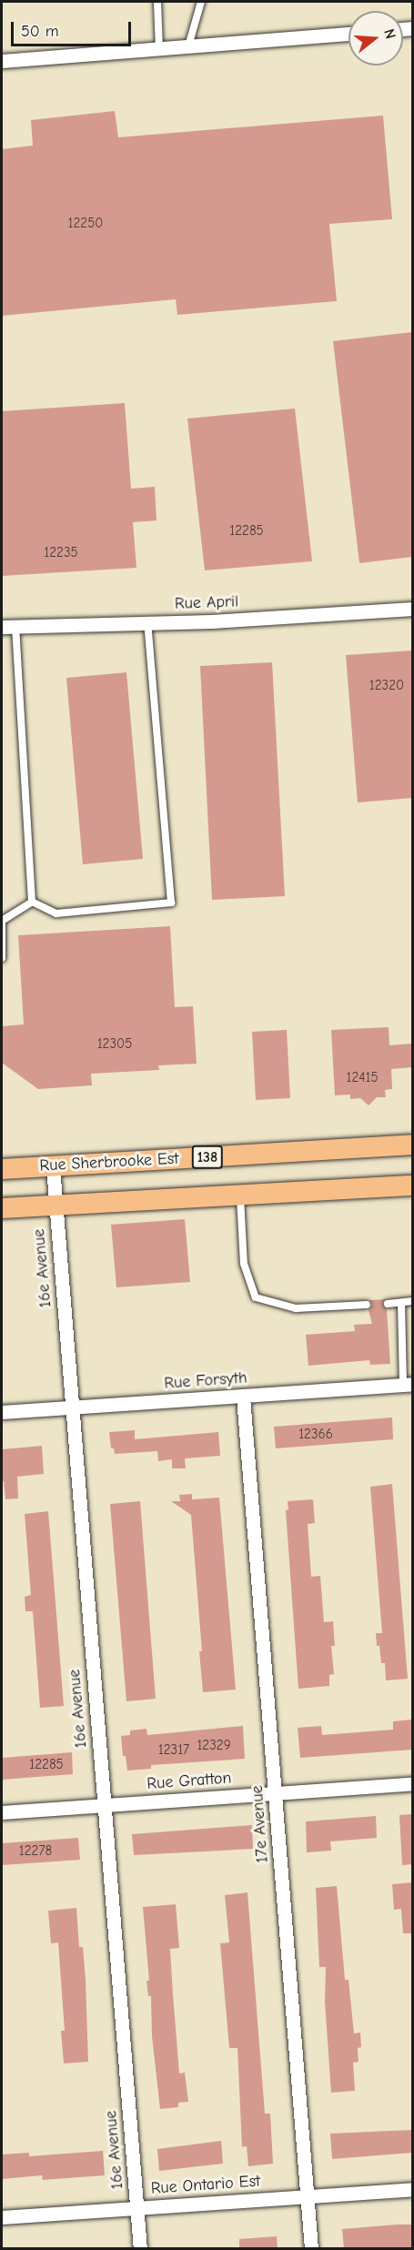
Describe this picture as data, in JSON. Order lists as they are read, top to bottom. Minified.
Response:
{"streets":{"main road":["138","Rue Sherbrooke Est"],"street":["Rue April","16e Avenue","Rue Forsyth","Rue Gratton","17e Avenue","Rue Ontario Est"]},"crossings":[["Rue Sherbrooke Est","16e Avenue"],["16e Avenue","Rue Forsyth"],["16e Avenue","Rue Gratton"],["16e Avenue","Rue Ontario Est"],["Rue Forsyth","17e Avenue"],["Rue Gratton","17e Avenue"],["17e Avenue","Rue Ontario Est"]],"house_numbers":["12250","12285","12235","12320","12305","12415","12366","12329","12317","12285","12278"],"scale_bar":"50 m","north":"right"}
